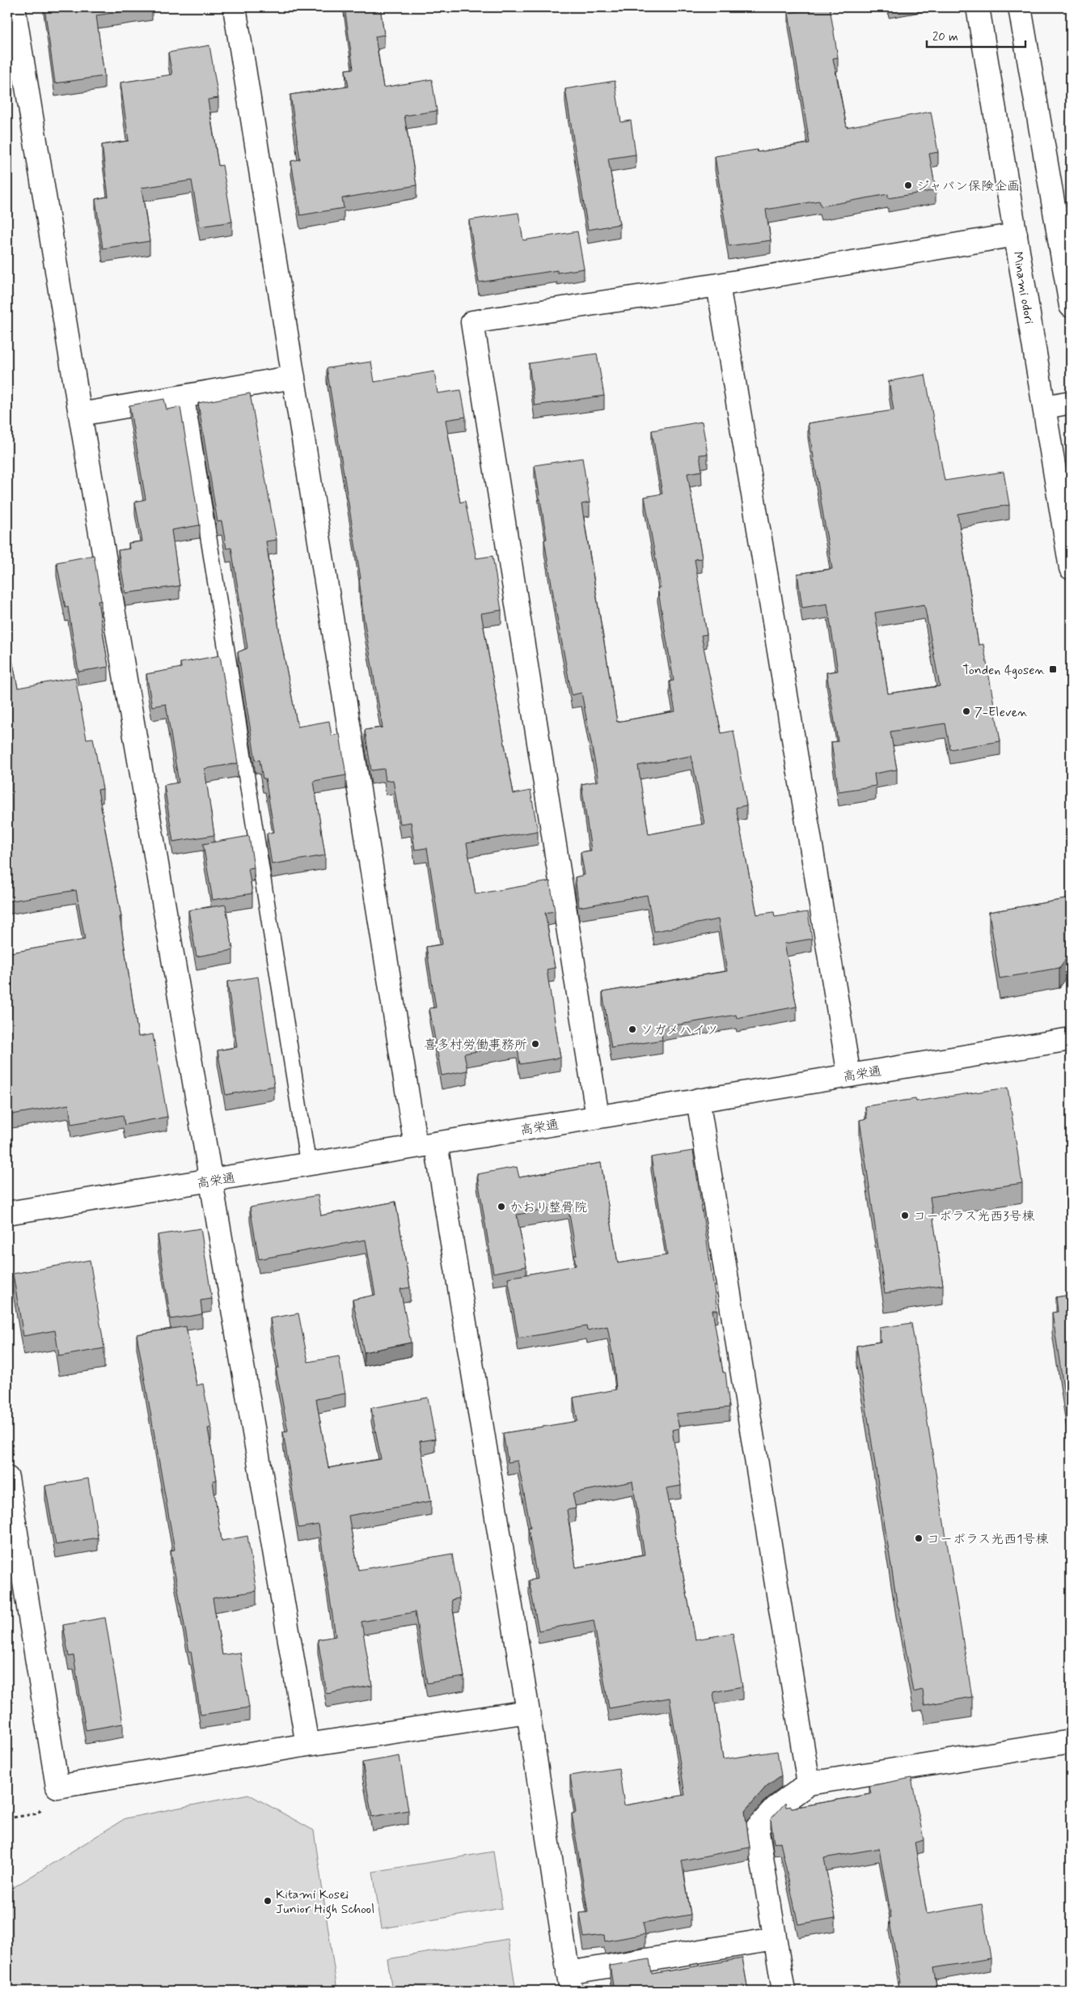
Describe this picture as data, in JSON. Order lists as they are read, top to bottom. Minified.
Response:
{"streets":{"street":["Minami odori","高栄通"]},"places":{"other":["ジャパン保険企画","7-Eleven","ソガメハイツ","喜多村労働事務所","かおり整骨院","コーポラス光西3号棟","コーポラス光西1号棟","Kitami Kosei Junior High School"],"transit":["Tonden 4gosen"]},"scale_bar":"20 m"}
